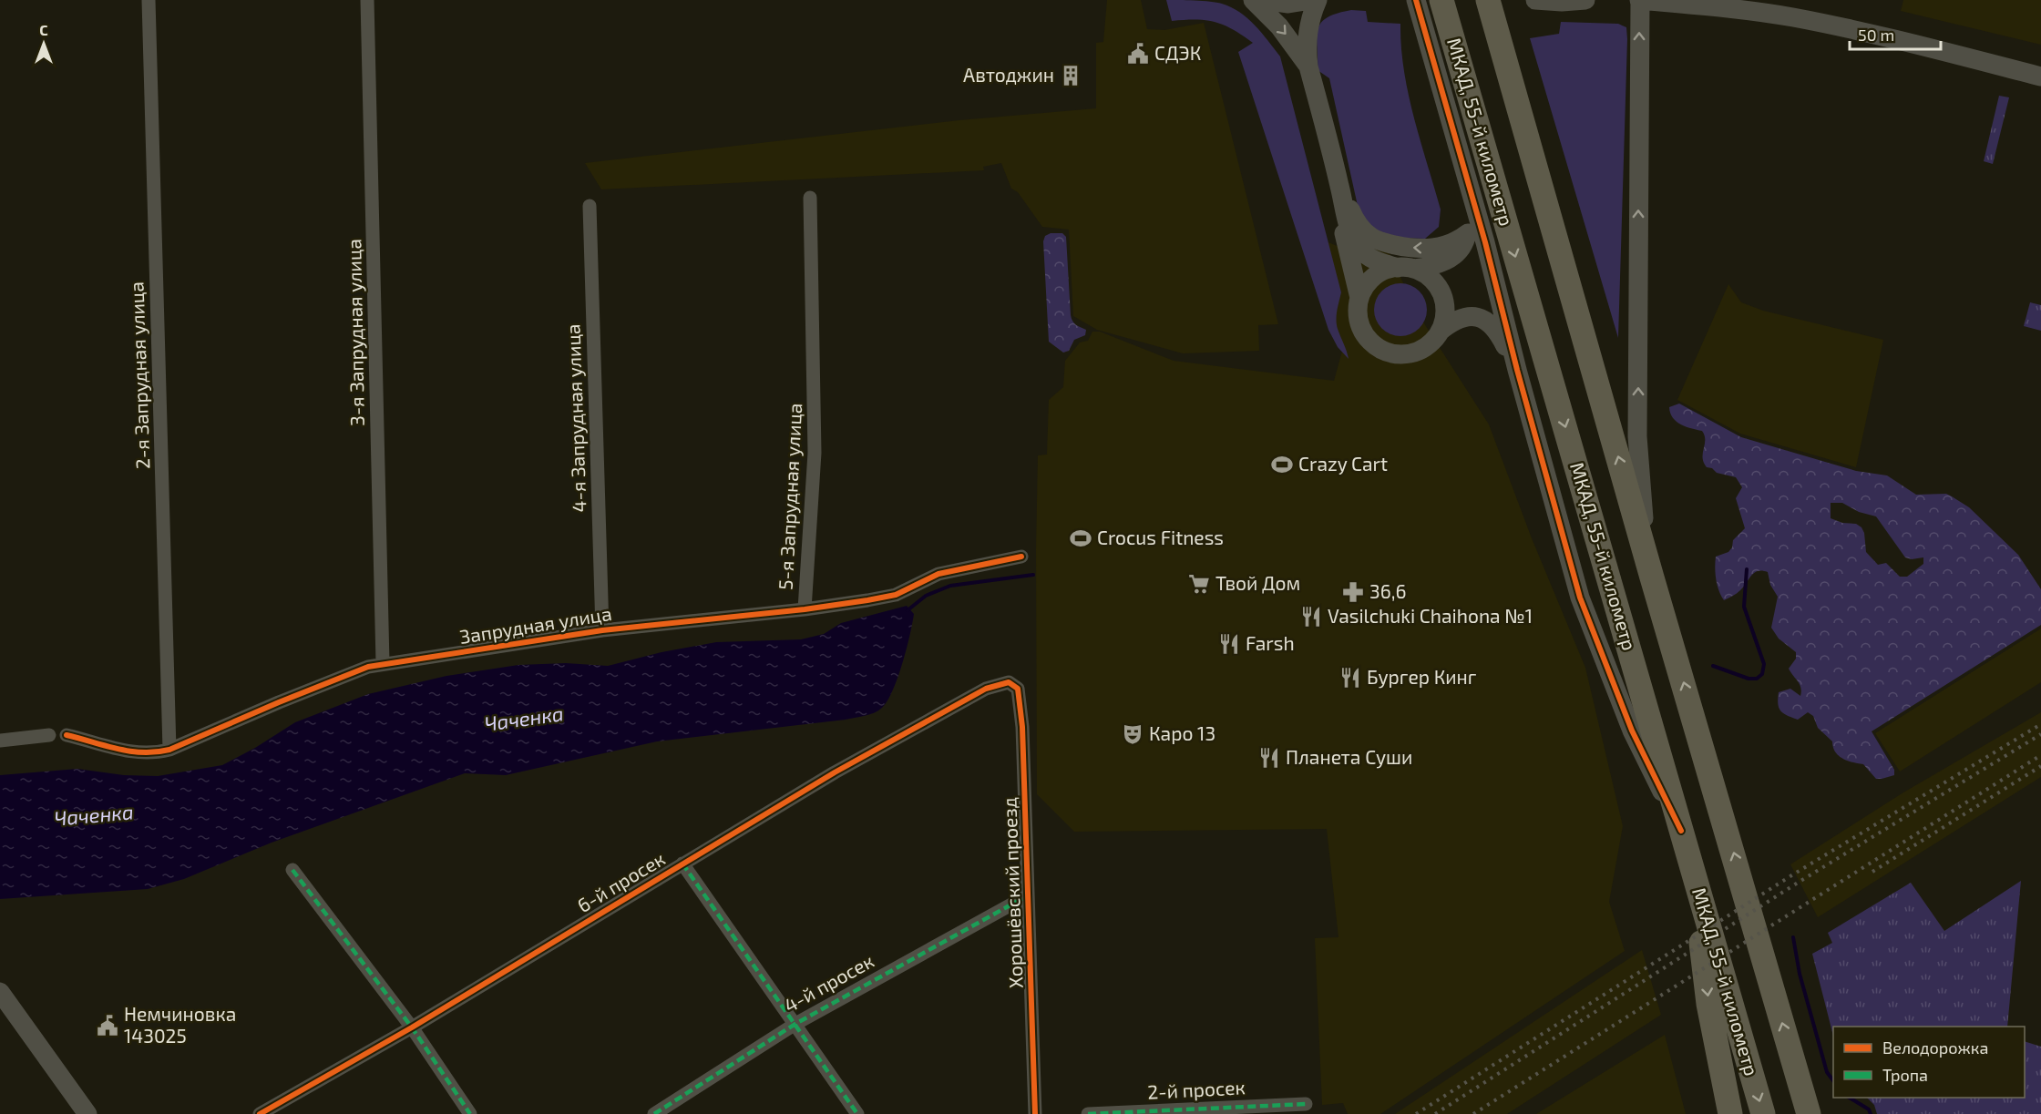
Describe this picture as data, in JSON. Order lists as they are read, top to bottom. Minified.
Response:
{"streets":{"highway":["МКАД, 55-й километр"],"street":["3-я Запрудная улица","2-я Запрудная улица","4-я Запрудная улица","5-я Запрудная улица","Запрудная улица","6-й просек","Хорошёвский проезд","4-й просек","2-й просек"]},"crossings":[["3-я Запрудная улица","Запрудная улица"],["2-я Запрудная улица","Запрудная улица"],["4-я Запрудная улица","Запрудная улица"],["5-я Запрудная улица","Запрудная улица"],["6-й просек","Хорошёвский проезд"],["Хорошёвский проезд","4-й просек"]],"water":["Чаченка"],"places":{"public building":["СДЭК","Немчиновка 143025"],"building":["Автоджин"],"sports":["Crazy Cart","Crocus Fitness"],"supermarket":["Твой Дом"],"pharmacy":["36,6"],"restaurant":["Vasilchuki Chaihona №1","Farsh","Бургер Кинг","Планета Суши"],"theatre":["Каро 13"]},"legend":["Велодорожка","Тропа"],"scale_bar":"50 m","north":"top"}
